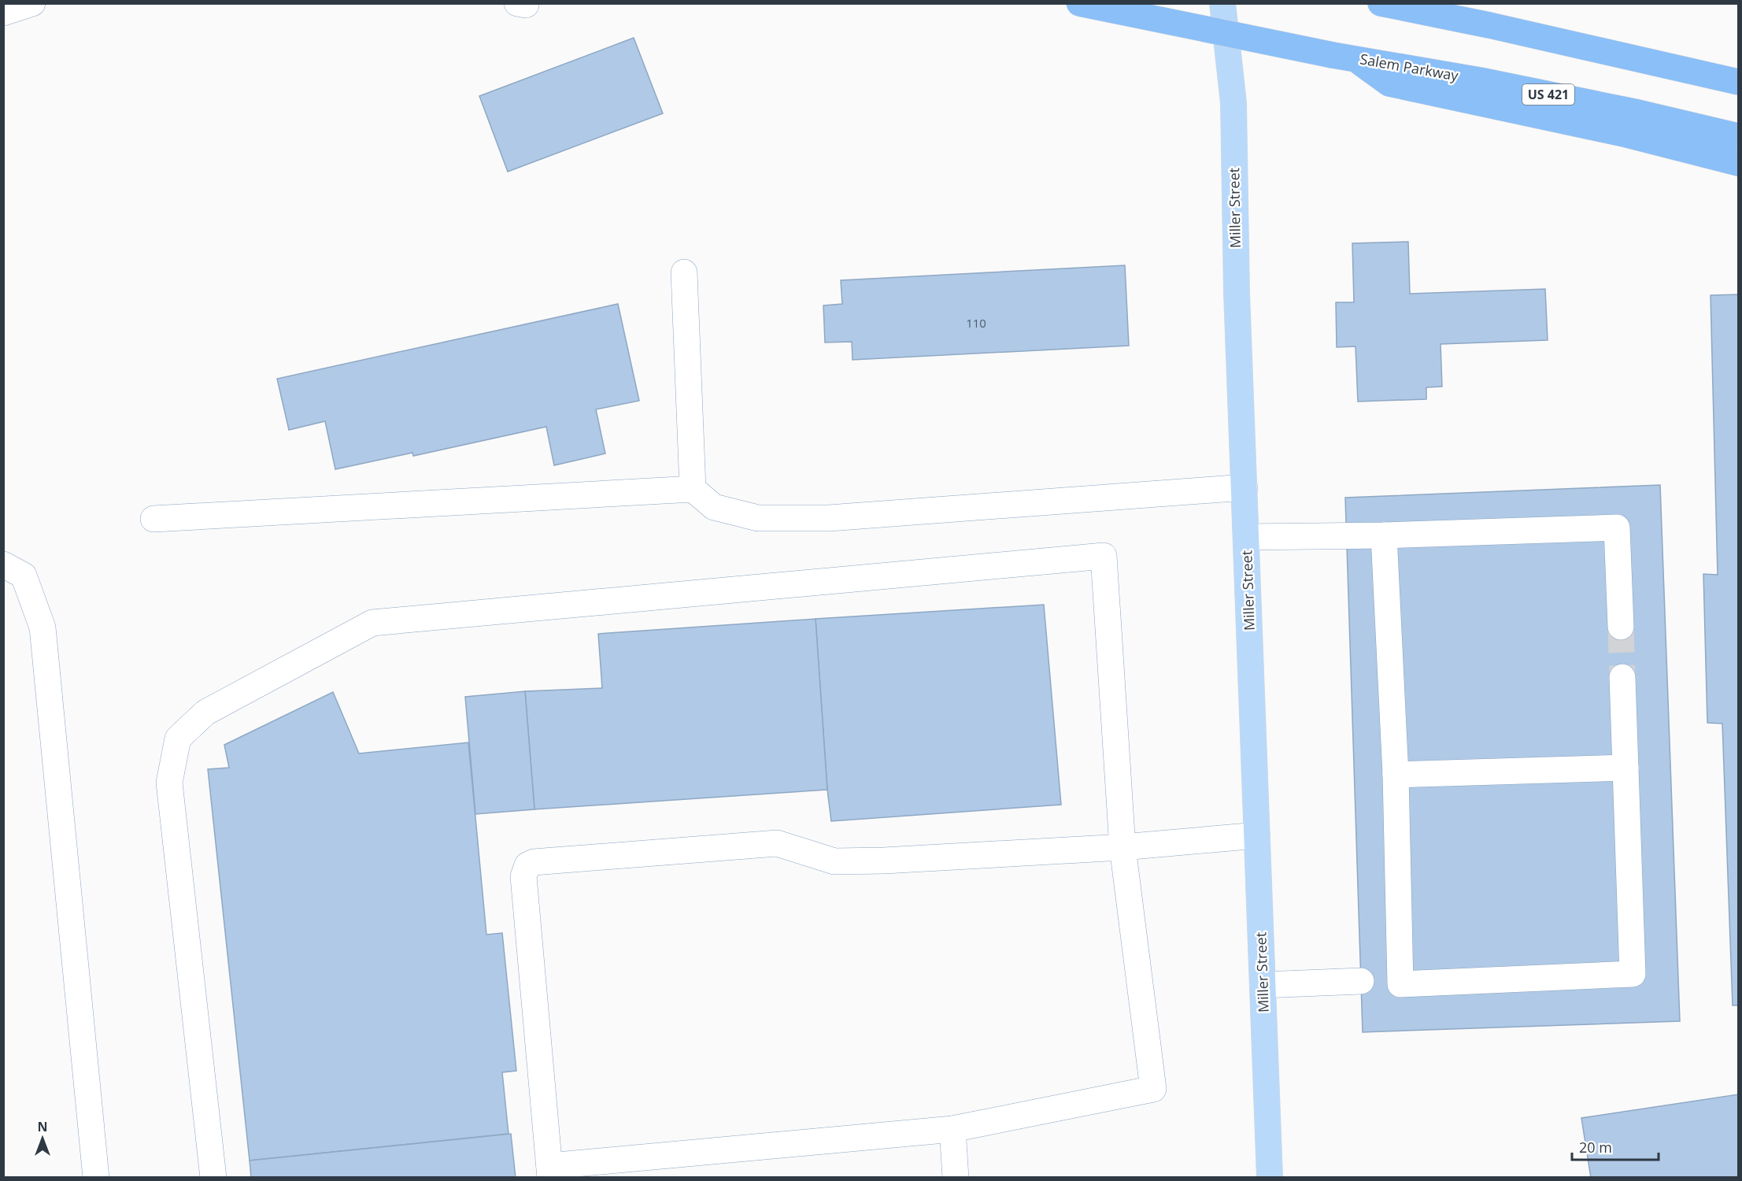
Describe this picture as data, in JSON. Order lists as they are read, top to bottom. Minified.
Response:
{"streets":{"highway":["Salem Parkway","US 421"],"main road":["Miller Street"]},"house_numbers":["110"],"scale_bar":"20 m","north":"top"}
